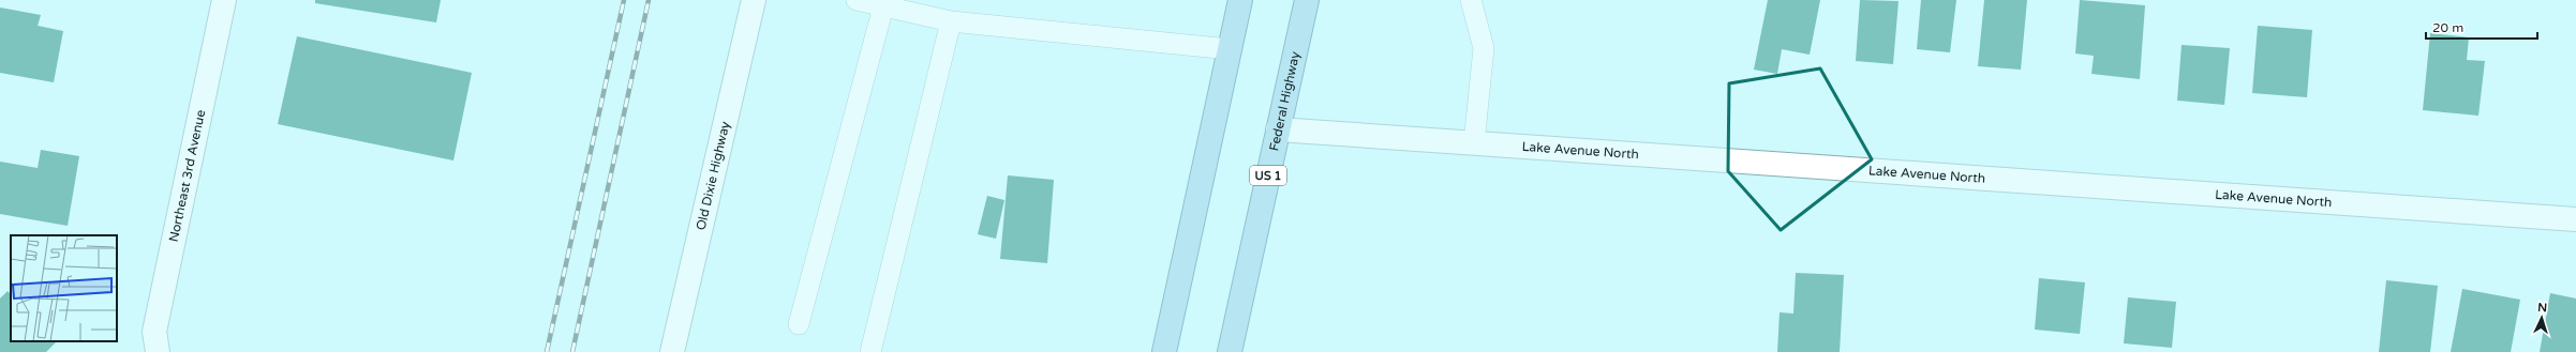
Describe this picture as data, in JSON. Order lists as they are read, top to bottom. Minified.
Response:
{"streets":{"main road":["Federal Highway","US 1"],"street":["Lake Avenue North","Northeast 3rd Avenue","Old Dixie Highway"]},"crossings":[["Federal Highway","Lake Avenue North"]],"scale_bar":"20 m","north":"top"}
